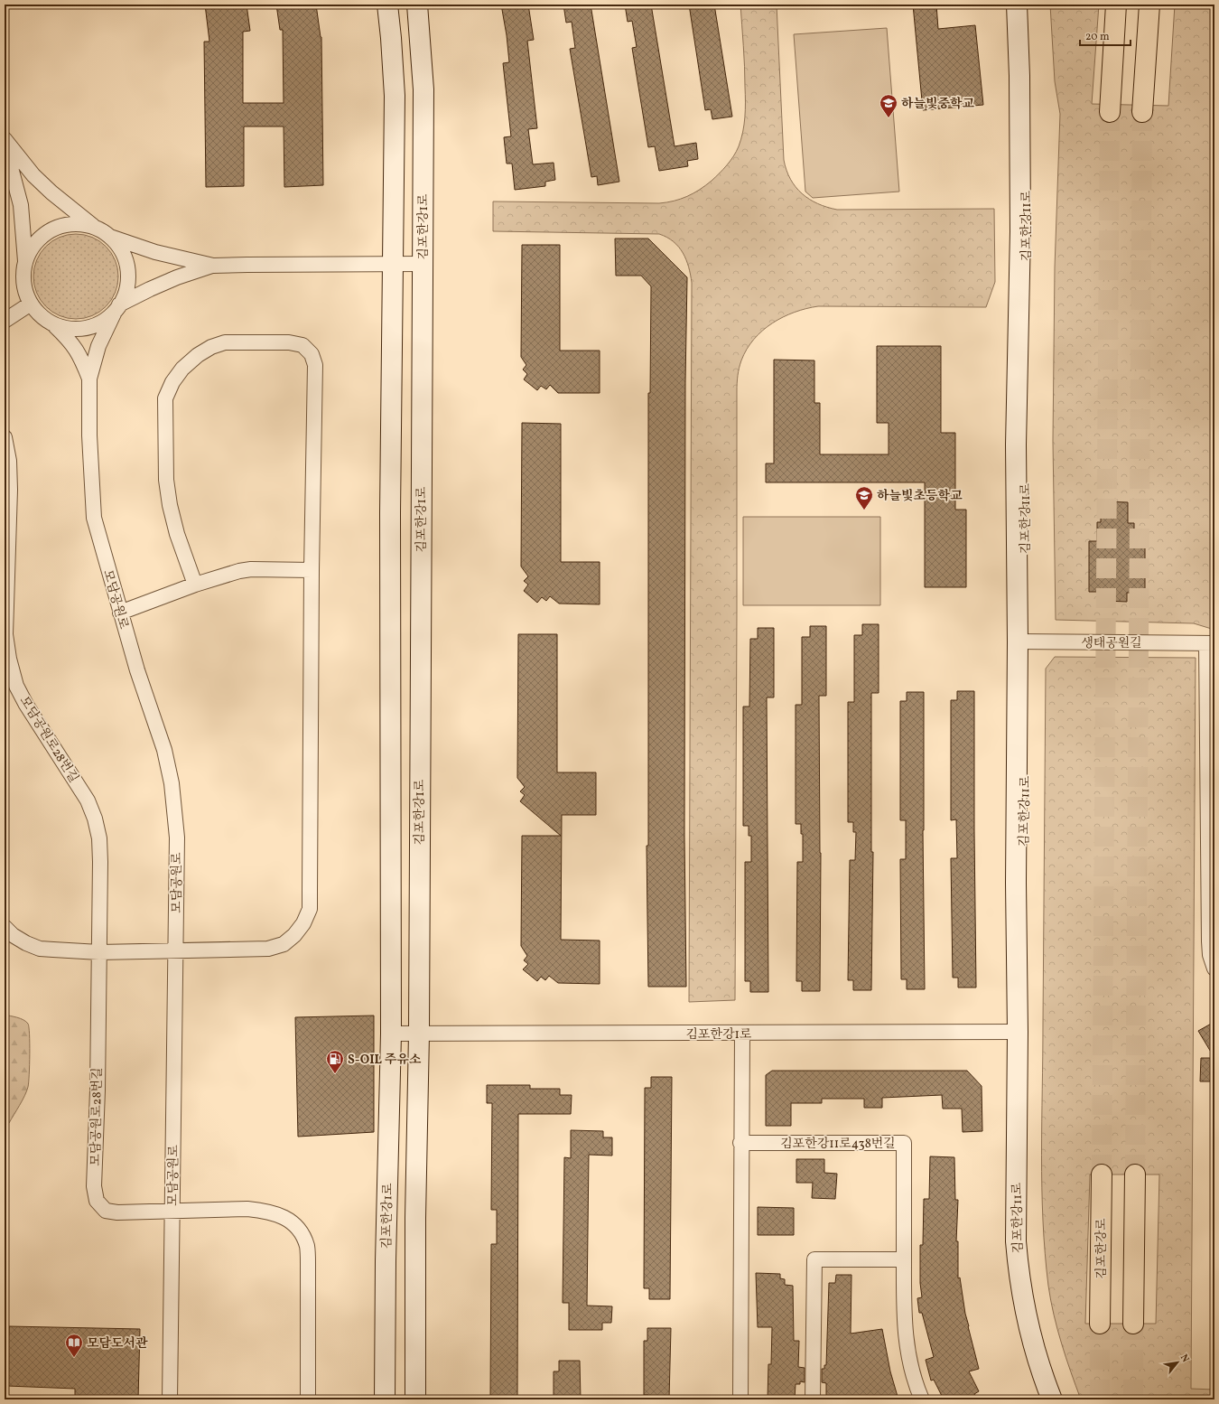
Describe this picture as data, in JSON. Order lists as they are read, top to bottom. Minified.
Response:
{"streets":{"highway":["김포한강로"],"street":["김포한강11로","김포한강1로","모담공원로","생태공원길","모담공원로28번길","김포한강11로438번길"]},"crossings":[["김포한강11로","김포한강1로"],["김포한강11로","생태공원길"],["모담공원로","모담공원로28번길"]],"places":{"school or university":["하늘빛중학교","하늘빛초등학교"],"fuel station":["S-OIL 주유소"],"library":["모담도서관"]},"scale_bar":"20 m","north":"top right"}
